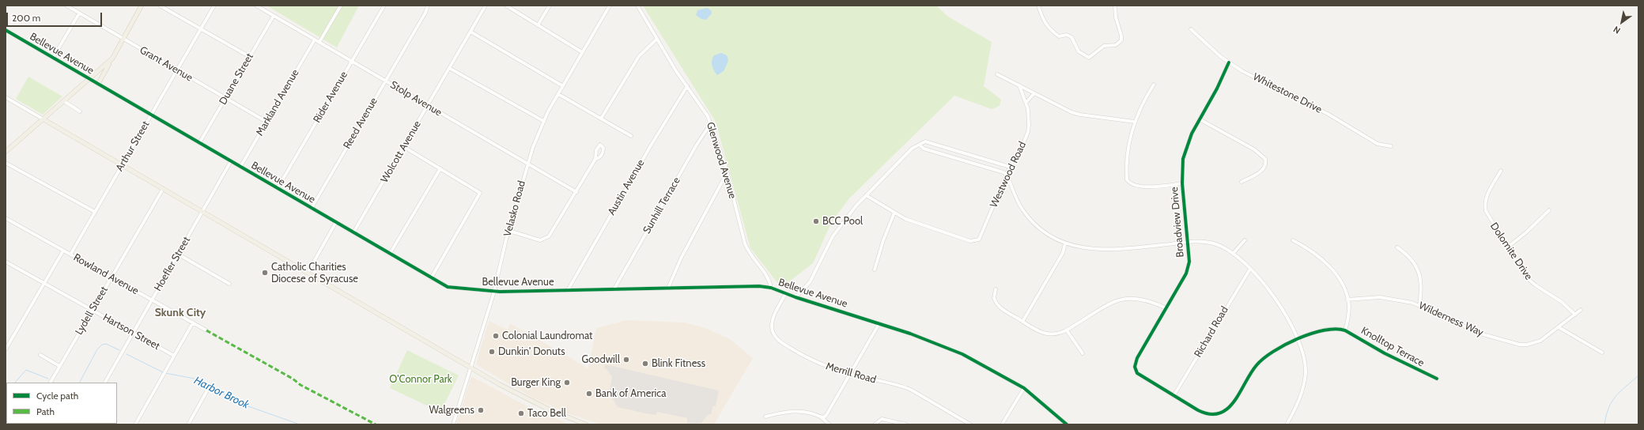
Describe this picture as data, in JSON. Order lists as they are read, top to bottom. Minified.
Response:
{"streets":{"street":["Bellevue Avenue","Grant Avenue","Duane Street","Whitestone Drive","Rider Avenue","Stolp Avenue","Markland Avenue","Reed Avenue","Arthur Street","Wolcott Avenue","Glenwood Avenue","Westwood Road","Austin Avenue","Sunhill Terrace","Velasko Road","Broadview Drive","Dolomite Drive","Hoefler Street","Rowland Avenue","Lydell Street","Wilderness Way","Hartson Street","Richard Road","Knolltop Terrace","Merrill Road"]},"crossings":[["Bellevue Avenue","Duane Street"],["Bellevue Avenue","Rider Avenue"],["Bellevue Avenue","Markland Avenue"],["Bellevue Avenue","Reed Avenue"],["Bellevue Avenue","Arthur Street"],["Bellevue Avenue","Wolcott Avenue"],["Bellevue Avenue","Glenwood Avenue"],["Bellevue Avenue","Austin Avenue"],["Bellevue Avenue","Sunhill Terrace"],["Bellevue Avenue","Velasko Road"],["Bellevue Avenue","Hoefler Street"],["Bellevue Avenue","Merrill Road"],["Grant Avenue","Duane Street"],["Grant Avenue","Markland Avenue"],["Grant Avenue","Arthur Street"],["Duane Street","Stolp Avenue"],["Whitestone Drive","Broadview Drive"],["Rider Avenue","Stolp Avenue"],["Stolp Avenue","Markland Avenue"],["Stolp Avenue","Reed Avenue"],["Stolp Avenue","Wolcott Avenue"],["Stolp Avenue","Velasko Road"],["Arthur Street","Rowland Avenue"],["Glenwood Avenue","Austin Avenue"],["Glenwood Avenue","Sunhill Terrace"],["Broadview Drive","Knolltop Terrace"],["Dolomite Drive","Wilderness Way"],["Hoefler Street","Rowland Avenue"],["Hoefler Street","Hartson Street"],["Rowland Avenue","Lydell Street"],["Lydell Street","Hartson Street"],["Richard Road","Knolltop Terrace"]],"districts":["Skunk City"],"water":["Harbor Brook"],"parks":["O'Connor Park"],"places":["BCC Pool","Catholic Charities Diocese of Syracuse","Colonial Laundromat","Dunkin' Donuts","Goodwill","Blink Fitness","Burger King","Bank of America","Walgreens","Taco Bell"],"legend":["Cycle path","Path"],"scale_bar":"200 m","north":"bottom left"}
